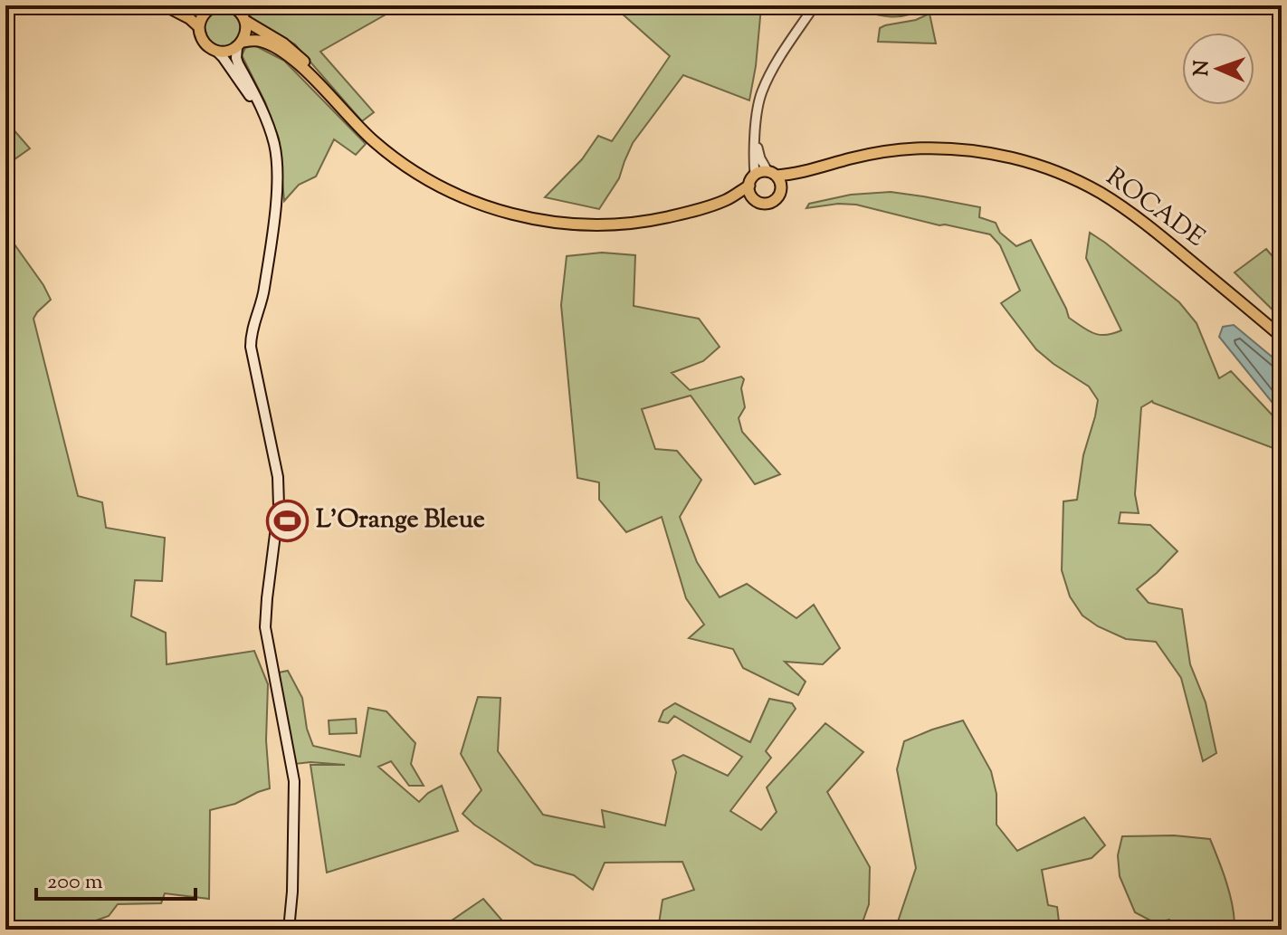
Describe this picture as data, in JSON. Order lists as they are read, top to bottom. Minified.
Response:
{"streets":{"main road":["ROCADE"]},"places":{"sports":["L'Orange Bleue"]},"scale_bar":"200 m","north":"left"}
